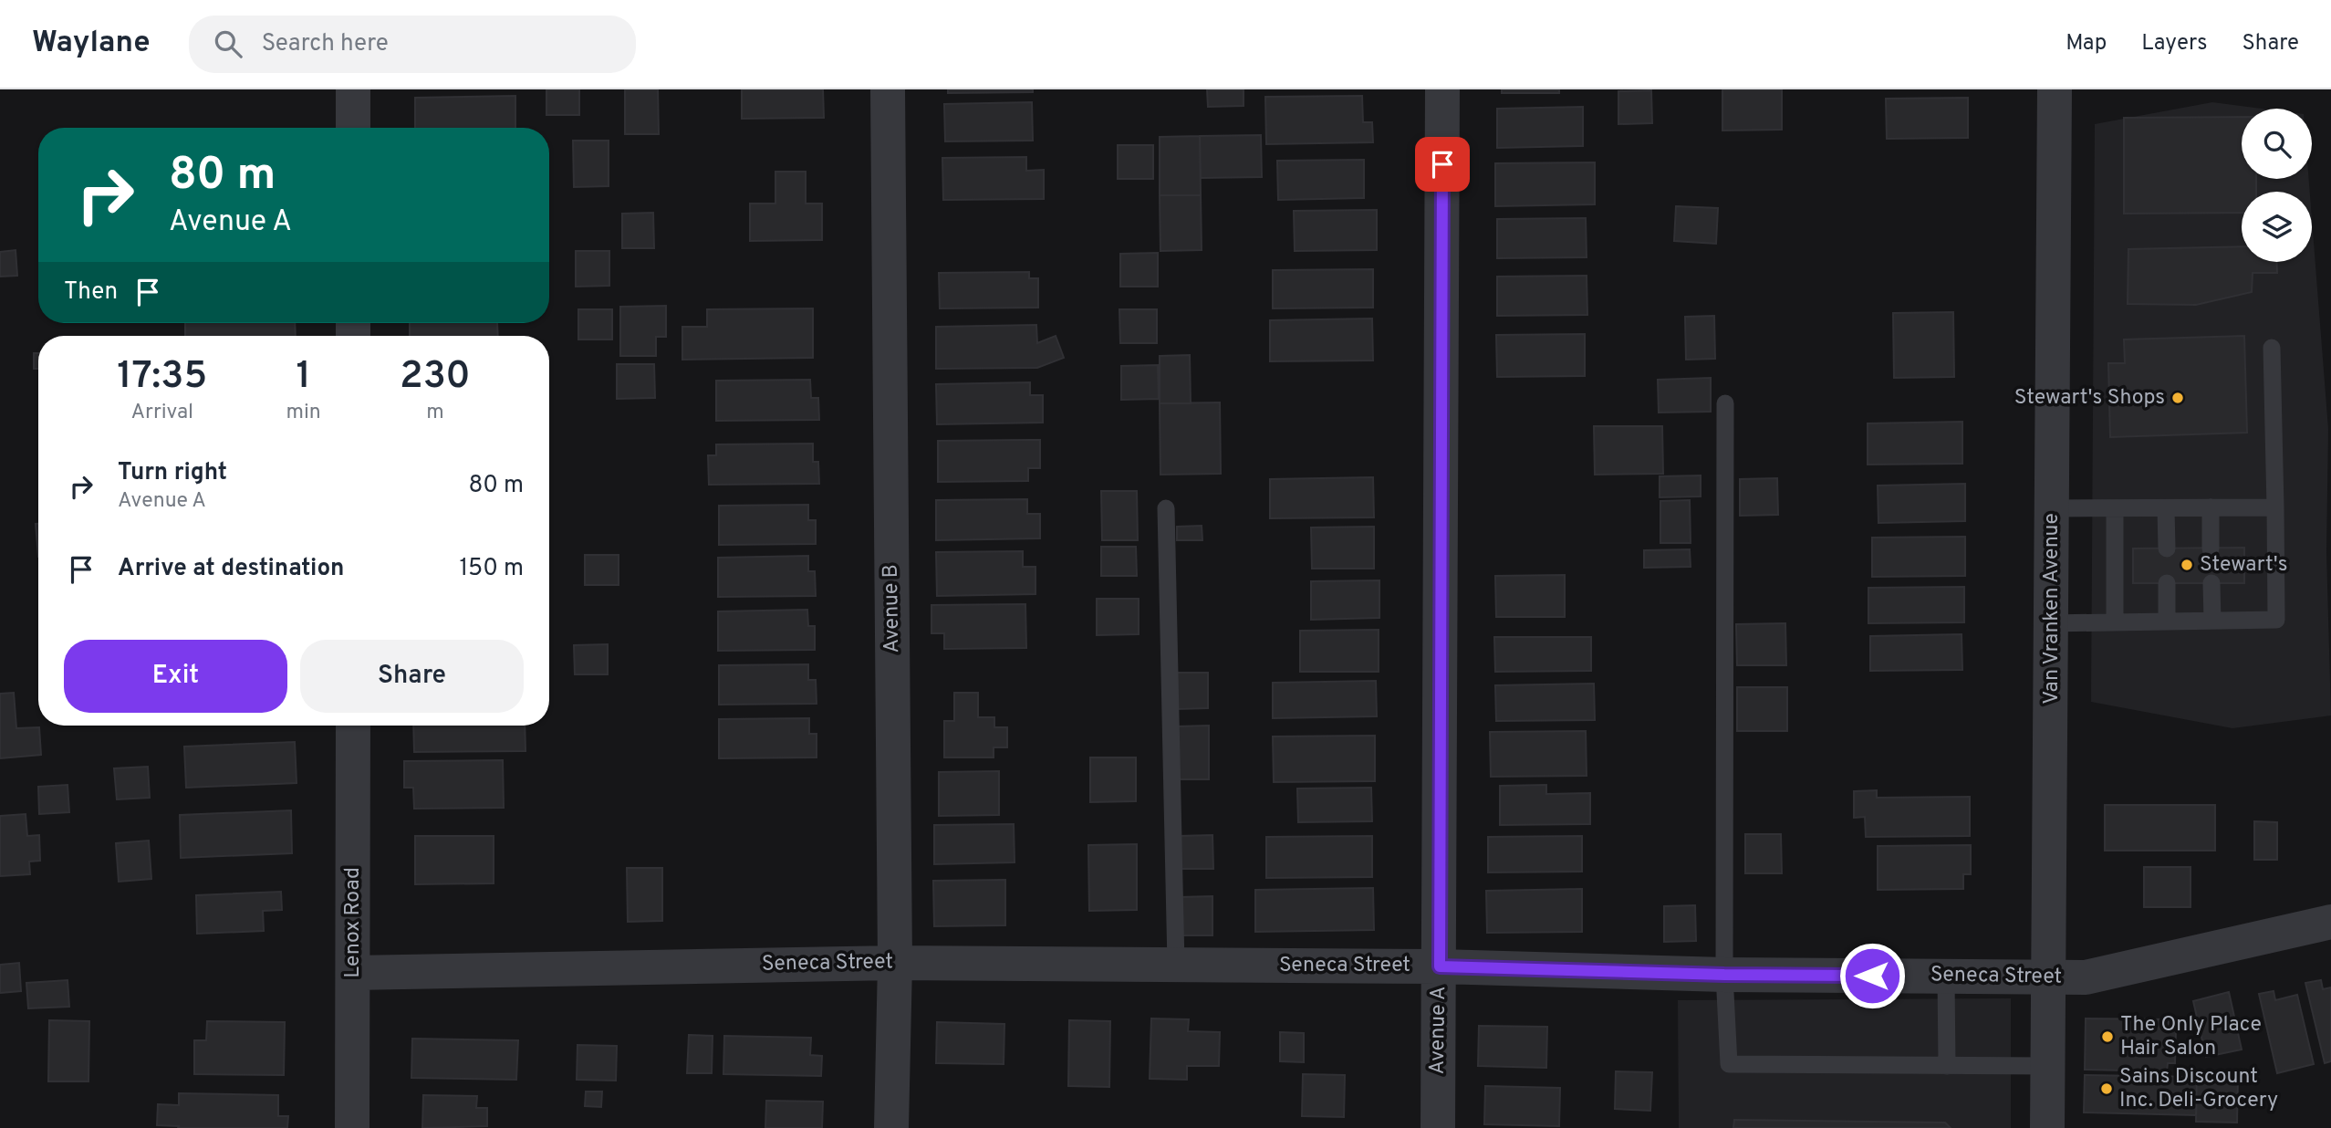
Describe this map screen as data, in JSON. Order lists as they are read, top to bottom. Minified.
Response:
{"streets":{"street":["Avenue B","Van Vranken Avenue","Lenox Road","Seneca Street","Avenue A"]},"crossings":[["Avenue B","Seneca Street"],["Van Vranken Avenue","Seneca Street"],["Lenox Road","Seneca Street"],["Seneca Street","Avenue A"]],"places":["Stewart's Shops","Stewart's","The Only Place Hair Salon","Sains Discount Inc. Deli-Grocery"],"page":{"header":"Waylane","search":"Search here","nav":["Map","Layers","Share"],"turn":["80 m","Avenue A"],"then":"Then","eta":["17:35","Arrival","1","min","230","m"],"list":[{"name":"Turn right","note":"Avenue A","value":"80 m"},{"name":"Arrive at destination","value":"150 m"}],"buttons":["Exit","Share"]}}
